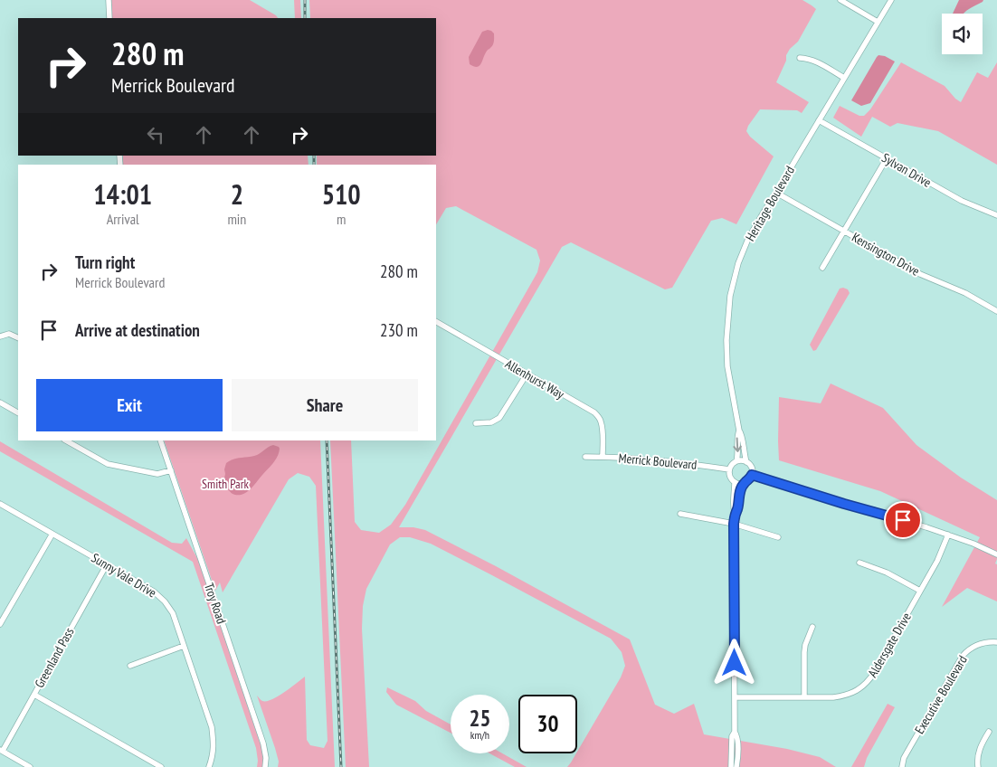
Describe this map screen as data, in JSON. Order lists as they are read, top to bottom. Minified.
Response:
{"streets":{"street":["Sylvan Drive","Heritage Boulevard","Kensington Drive","Allenhurst Way","Merrick Boulevard","Sunny Vale Drive","Troy Road","Aldersgate Drive","Greenland Pass","Executive Boulevard"]},"crossings":[["Sylvan Drive","Heritage Boulevard"],["Heritage Boulevard","Kensington Drive"],["Heritage Boulevard","Merrick Boulevard"],["Allenhurst Way","Merrick Boulevard"],["Sunny Vale Drive","Greenland Pass"]],"parks":["Smith Park"],"page":{"turn":["280 m","Merrick Boulevard"],"eta":["14:01","Arrival","2","min","510","m"],"list":[{"name":"Turn right","note":"Merrick Boulevard","value":"280 m"},{"name":"Arrive at destination","value":"230 m"}],"buttons":["Exit","Share"],"speed":"25 km/h","limit":"30"}}
